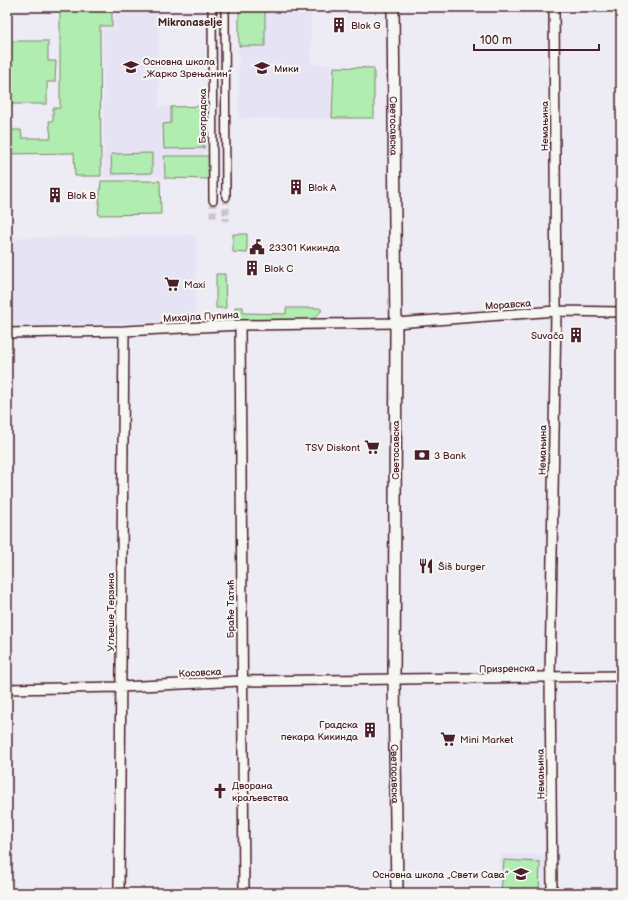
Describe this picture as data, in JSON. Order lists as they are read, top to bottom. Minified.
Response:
{"streets":{"street":["Београдска","Светосавска","Немањина","Моравска","Михајла Пупина","Браће Татић","Угљеше Терзина","Призренска","Косовска"]},"crossings":[["Светосавска","Моравска"],["Светосавска","Михајла Пупина"],["Светосавска","Призренска"],["Светосавска","Косовска"],["Немањина","Моравска"],["Немањина","Призренска"],["Моравска","Михајла Пупина"],["Михајла Пупина","Браће Татић"],["Михајла Пупина","Угљеше Терзина"],["Браће Татић","Косовска"],["Угљеше Терзина","Косовска"],["Призренска","Косовска"]],"districts":["Mikronaselje"],"places":{"building":["Blok G","Blok A","Blok B","Blok C","Suvača","Градска пекара Кикинда"],"school or university":["Основна школа „Жарко Зрењанин”","Мики","Основна школа „Свети Сава”"],"public building":["23301 Кикинда"],"supermarket":["Maxi","TSV Diskont","Mini Market"],"bank":["3 Bank"],"restaurant":["Šiš burger"],"church":["Дворана краљевства"]},"scale_bar":"100 m"}
